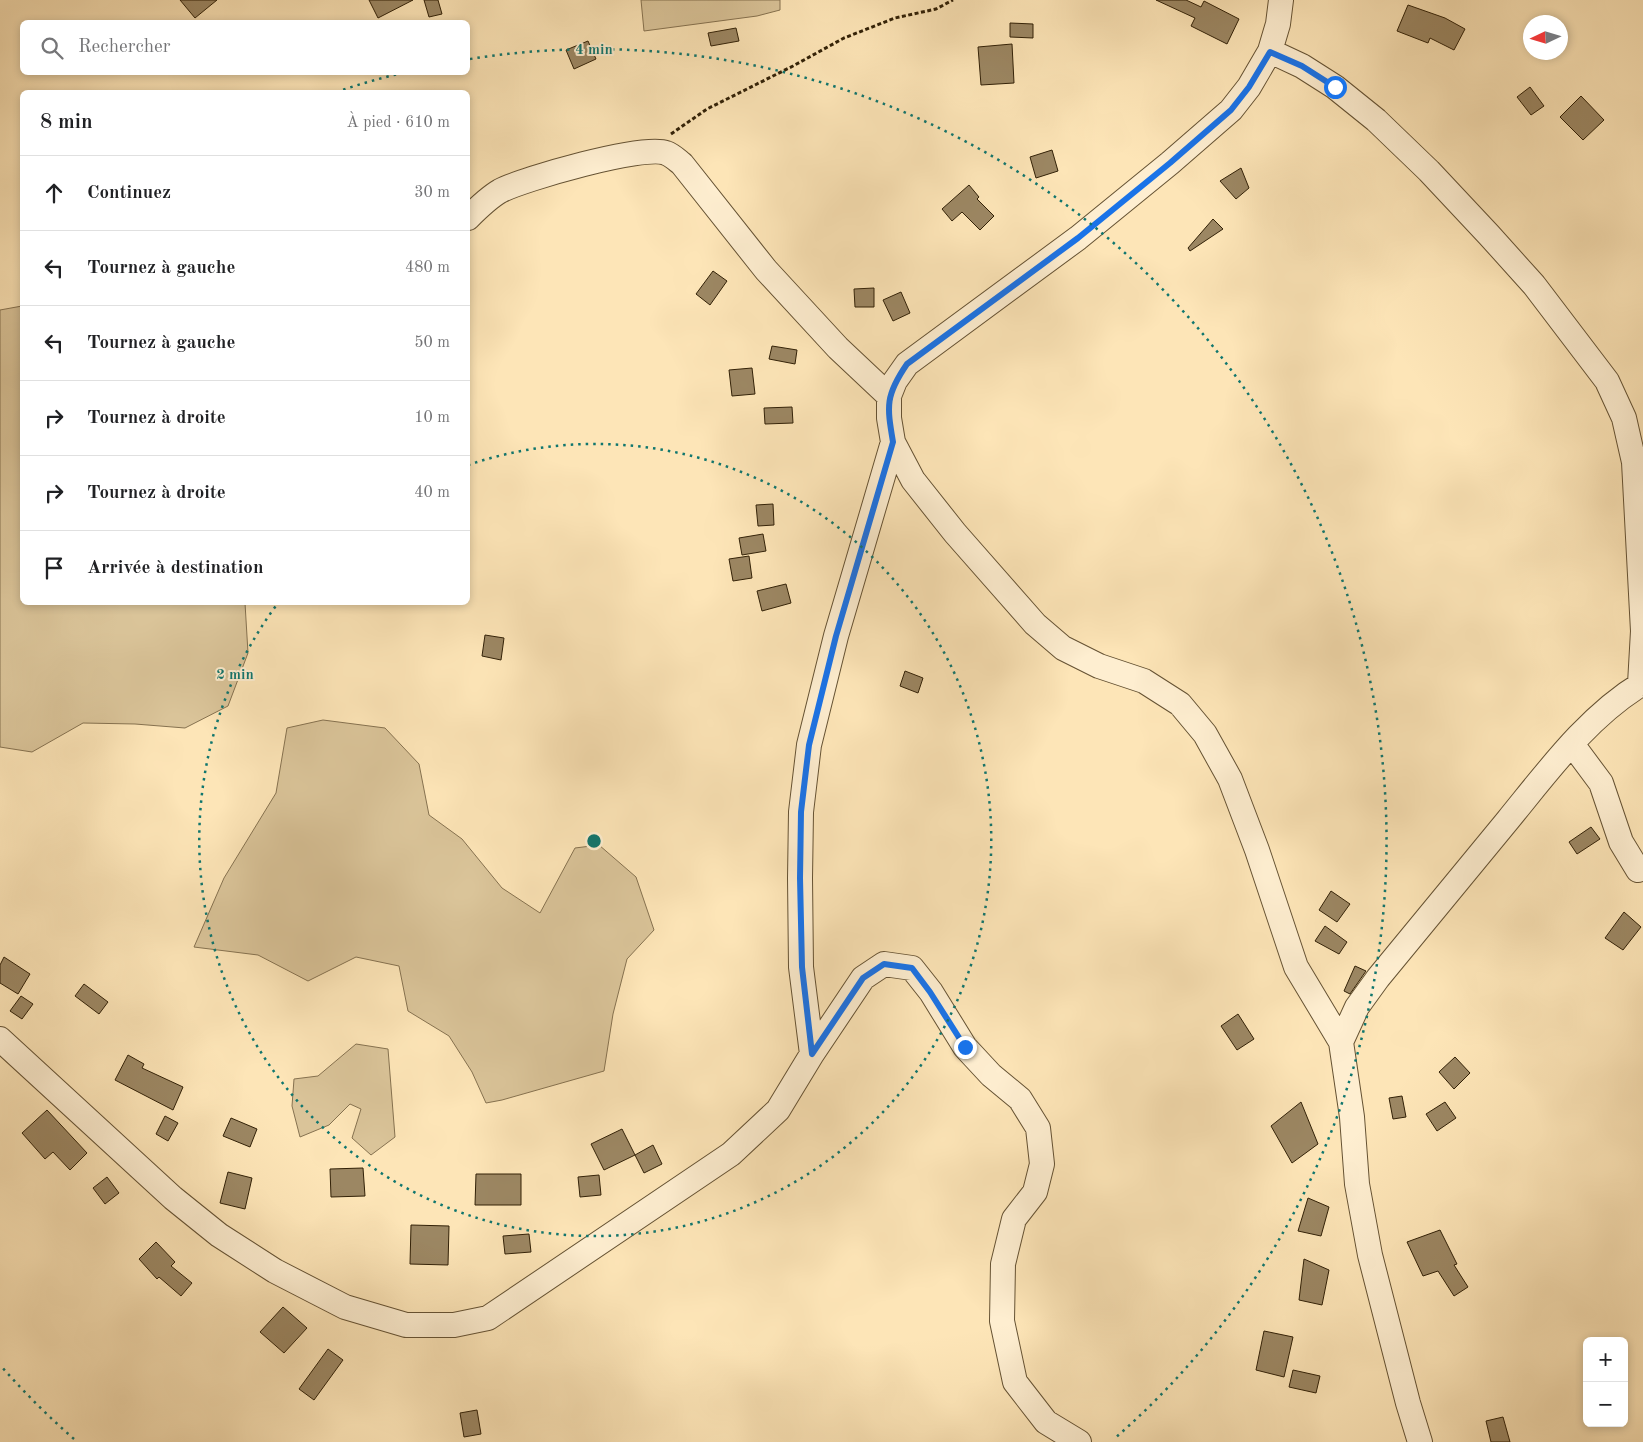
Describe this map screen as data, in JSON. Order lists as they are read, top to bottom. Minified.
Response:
{"north":"left","page":{"search":"Rechercher","heading":["8 min","À pied · 610 m"],"list":[["Continuez","30 m"],["Tournez à gauche","480 m"],["Tournez à gauche","50 m"],["Tournez à droite","10 m"],["Tournez à droite","40 m"],"Arrivée à destination"],"map_buttons":["+","−"]},"rings":["4 min","2 min"]}
